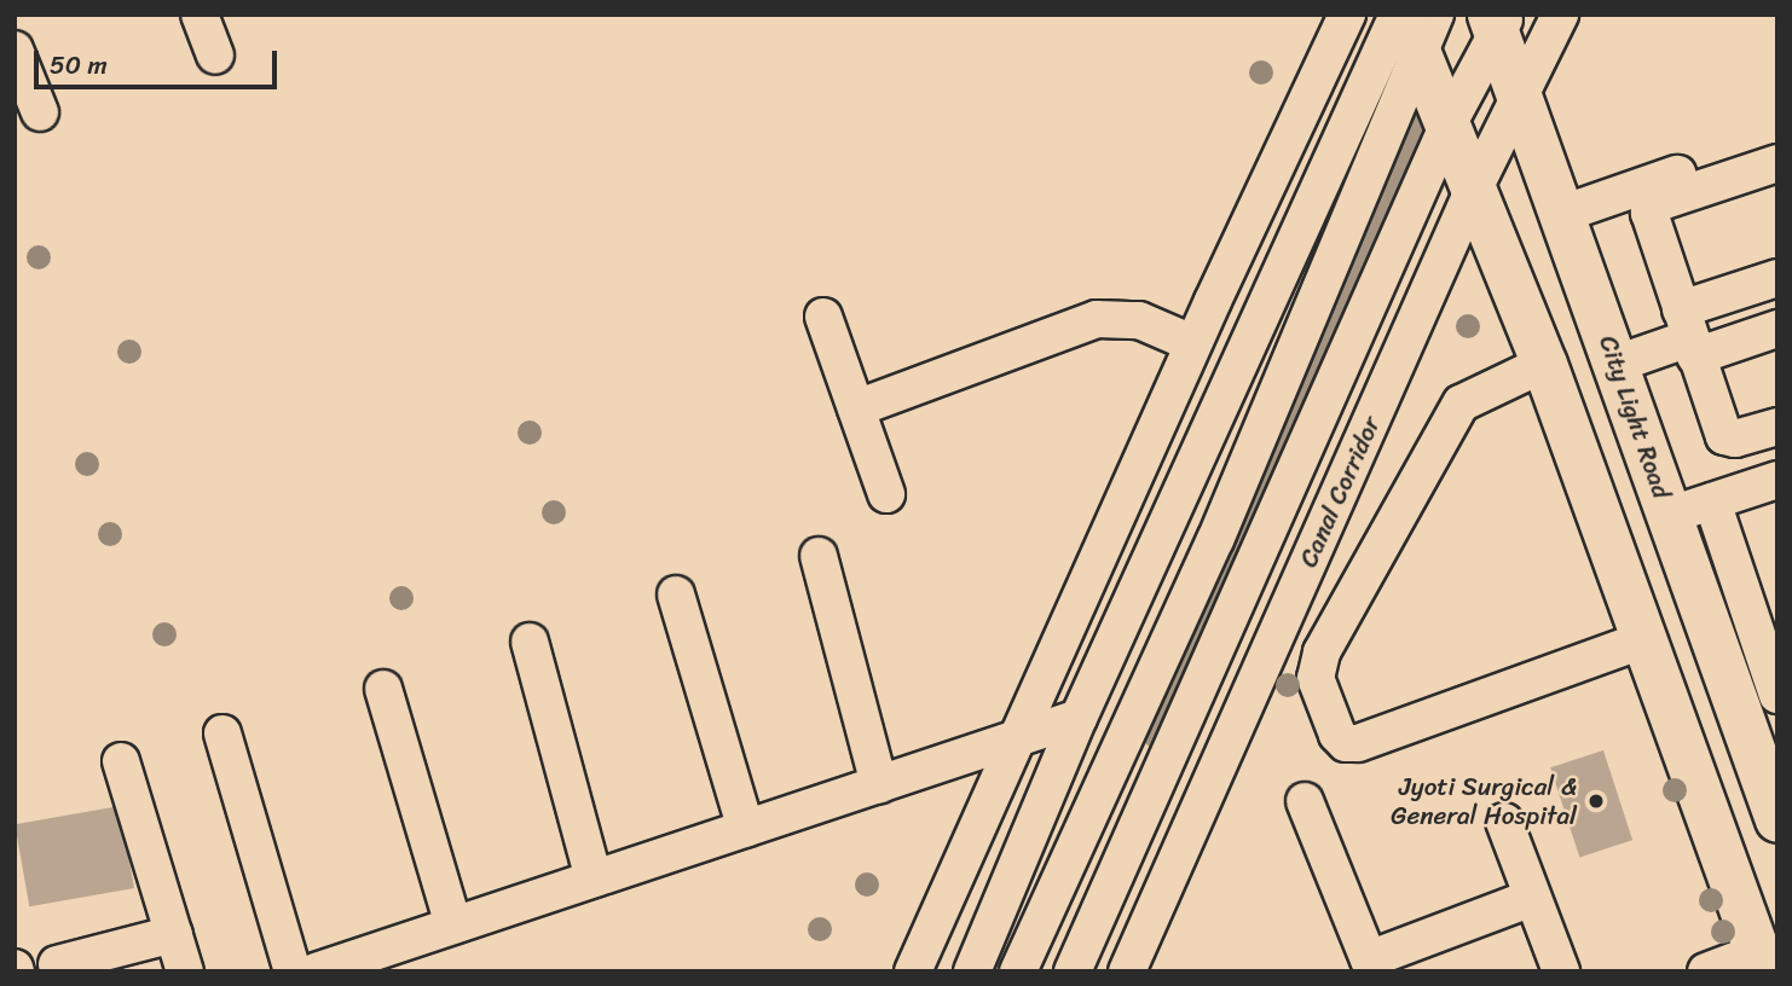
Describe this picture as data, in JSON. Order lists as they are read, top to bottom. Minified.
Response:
{"streets":{"main road":["City Light Road"],"street":["Canal Corridor"]},"crossings":[["City Light Road","Canal Corridor"]],"places":["Jyoti Surgical & General Hospital"],"scale_bar":"50 m"}
